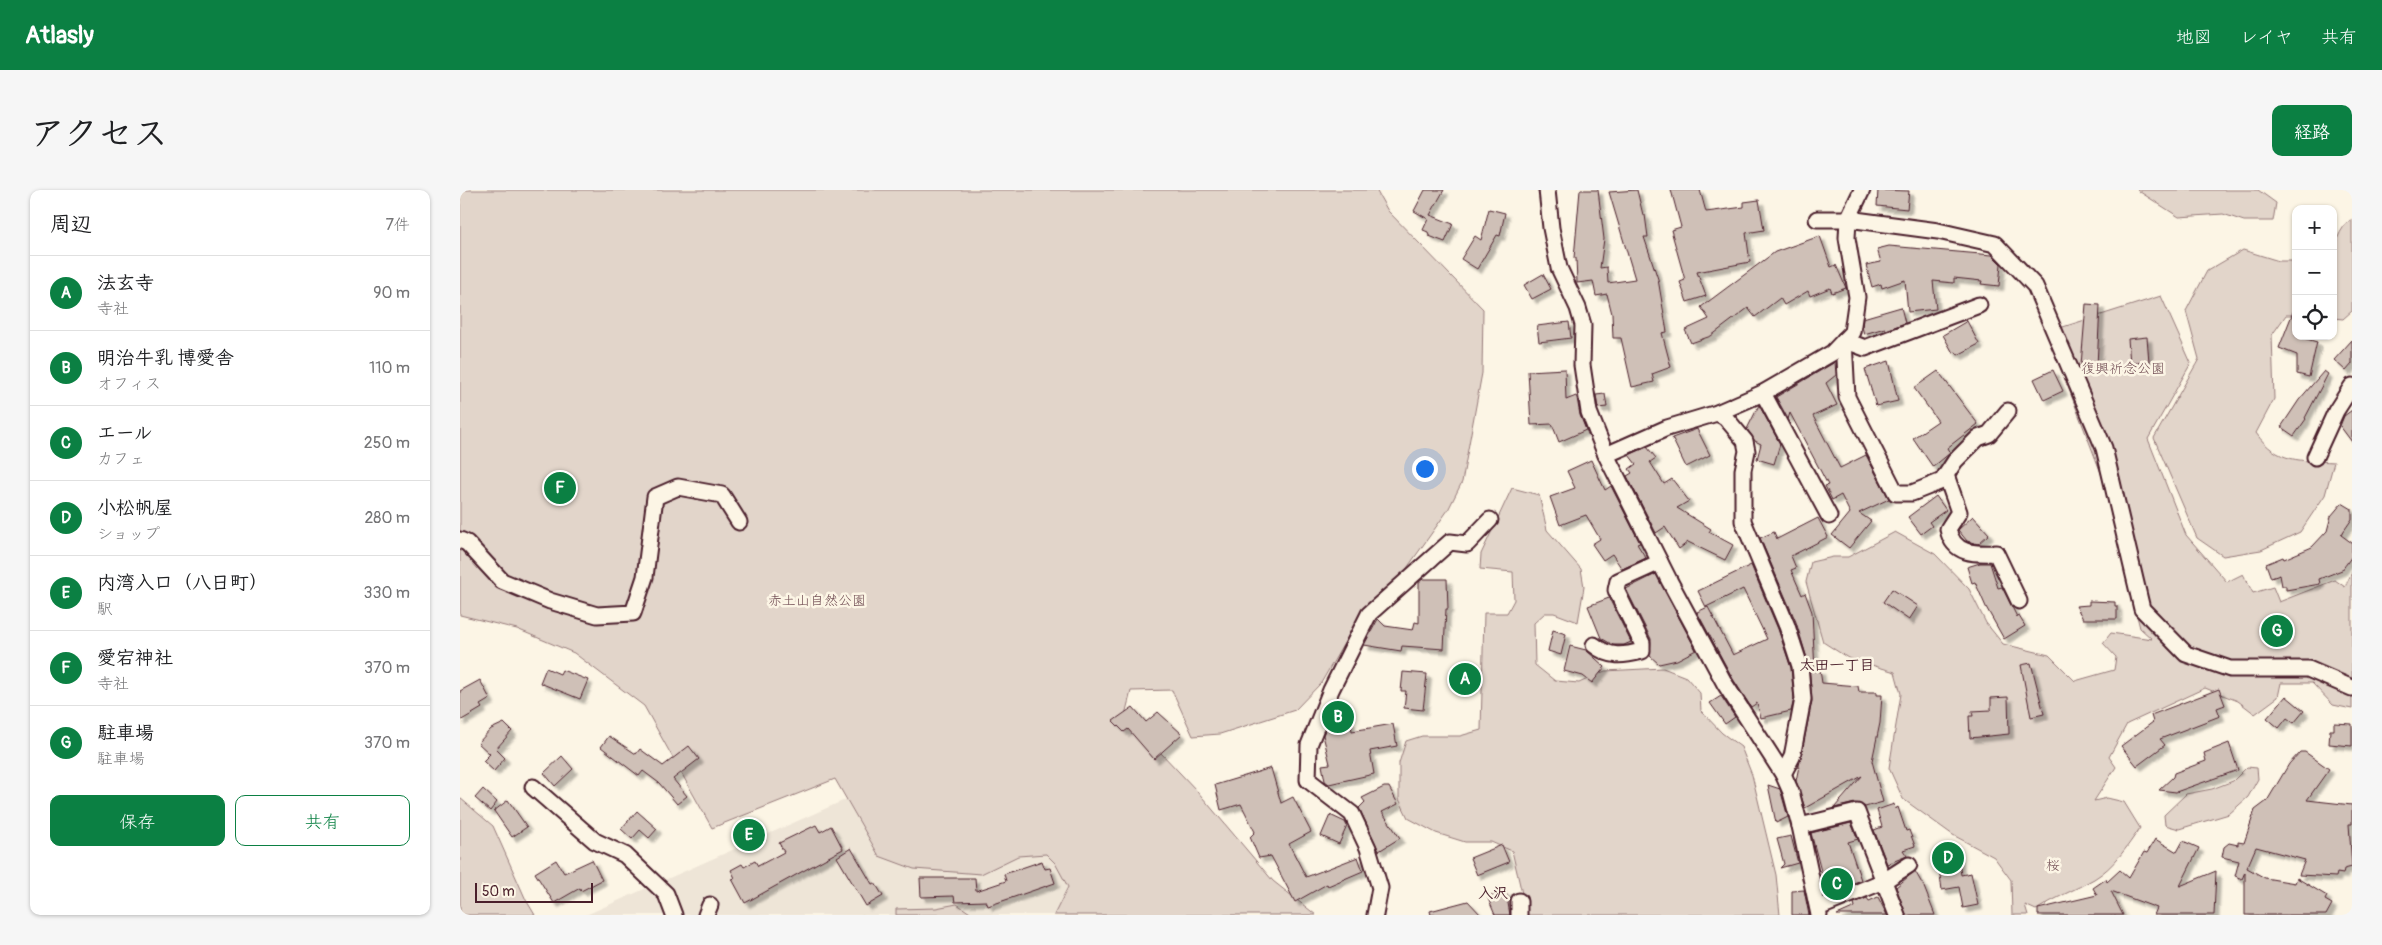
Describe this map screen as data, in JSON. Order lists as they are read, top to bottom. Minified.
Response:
{"districts":["太田一丁目","入沢"],"parks":["復興祈念公園","赤土山自然公園","桜"],"scale_bar":"50 m","page":{"header":"Atlasly","nav":["地図","レイヤ","共有"],"title":"アクセス","buttons":["経路",["保存","共有"]],"heading":["周辺","7件"],"map_buttons":["+","−"],"list":[{"mark":"A","name":"法玄寺","note":"寺社","value":"90 m"},{"mark":"B","name":"明治牛乳 博愛舎","note":"オフィス","value":"110 m"},{"mark":"C","name":"エール","note":"カフェ","value":"250 m"},{"mark":"D","name":"小松帆屋","note":"ショップ","value":"280 m"},{"mark":"E","name":"内湾入口（八日町）","note":"駅","value":"330 m"},{"mark":"F","name":"愛宕神社","note":"寺社","value":"370 m"},{"mark":"G","name":"駐車場","note":"駐車場","value":"370 m"}],"pins":["F","G","A","B","E","D","C"],"scale":"50 m"}}
